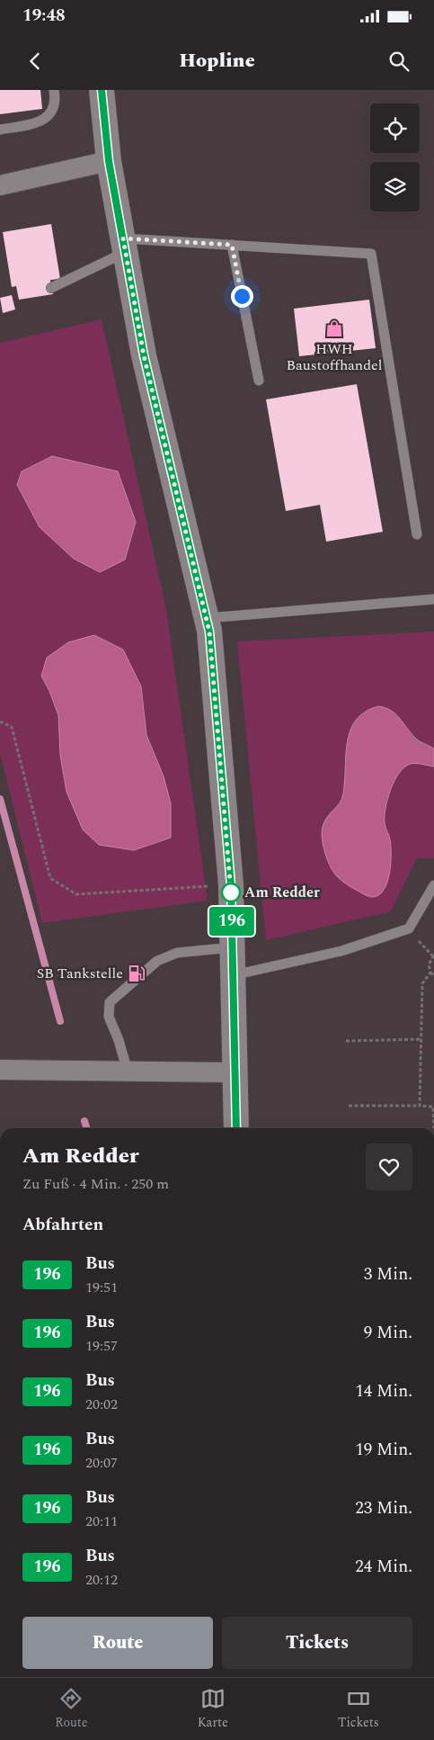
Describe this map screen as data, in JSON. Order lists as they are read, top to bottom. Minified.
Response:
{"places":{"shop":["HWH Baustoffhandel"],"other":["Am Redder"],"fuel station":["SB Tankstelle"]},"lines":["bus line 196"],"page":{"status":"19:48","header":"Hopline","on_map":"196","heading":[["Am Redder","Zu Fuß · 4 Min. · 250 m"],"Abfahrten"],"list":[{"mark":"196","name":"Bus","note":"19:51","value":"3 Min."},{"mark":"196","name":"Bus","note":"19:57","value":"9 Min."},{"mark":"196","name":"Bus","note":"20:02","value":"14 Min."},{"mark":"196","name":"Bus","note":"20:07","value":"19 Min."},{"mark":"196","name":"Bus","note":"20:11","value":"23 Min."},{"mark":"196","name":"Bus","note":"20:12","value":"24 Min."}],"buttons":["Route","Tickets"],"tabs":["Route","Karte","Tickets"]}}
